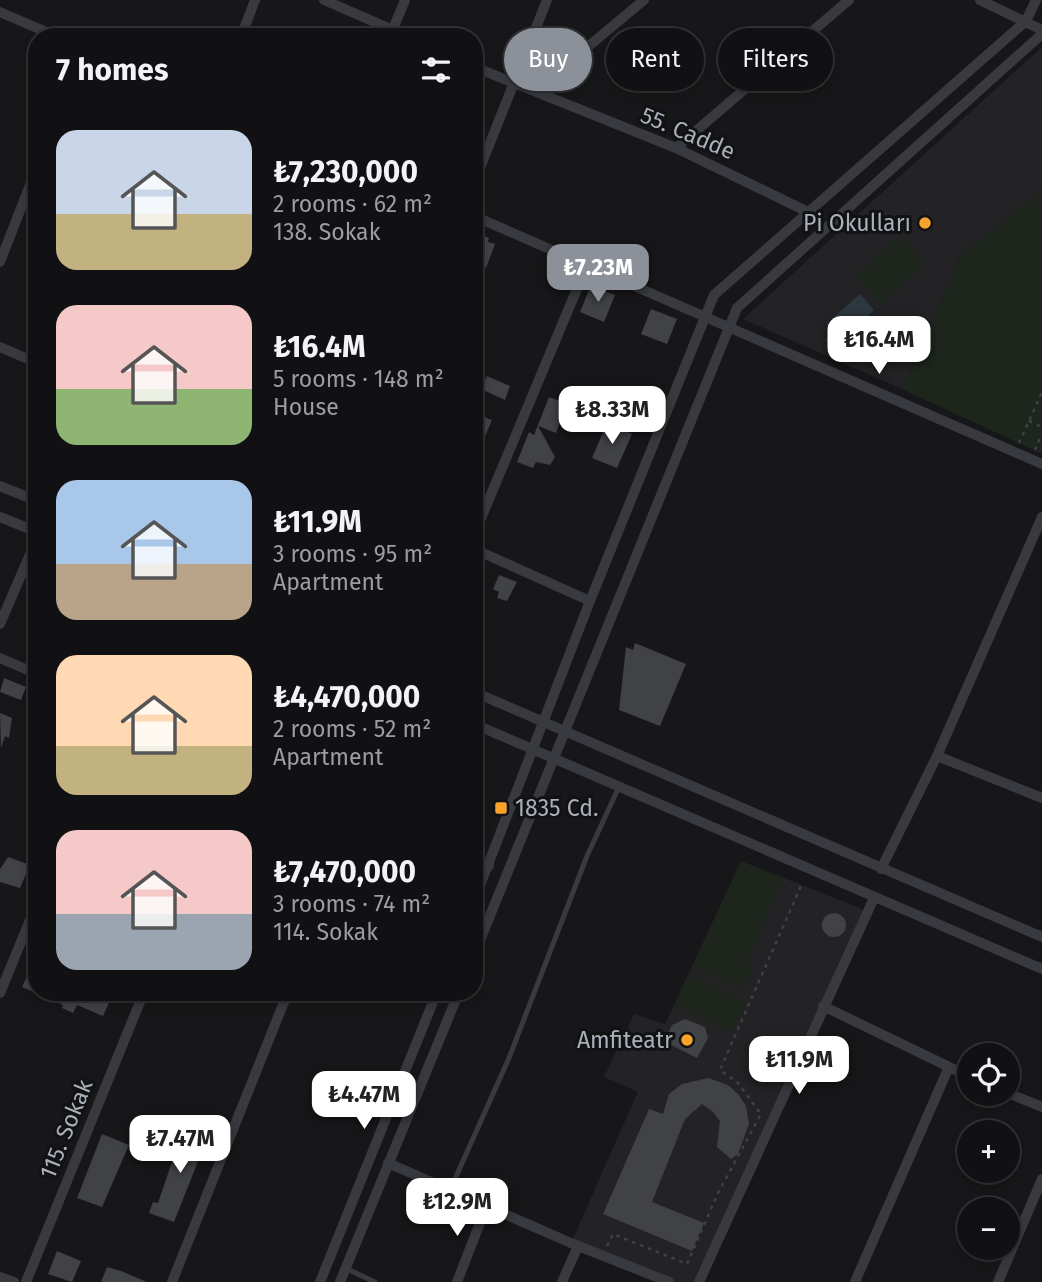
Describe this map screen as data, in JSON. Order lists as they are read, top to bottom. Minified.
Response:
{"streets":{"street":["55. Cadde","115. Sokak"]},"places":{"other":["Pi Okulları","Amfiteatr"],"transit":["1835 Cd."]},"page":{"chip":["Buy","Rent","Filters"],"heading":"7 homes","list":[{"name":"₺7,230,000","note":"2 rooms · 62 m² · 138. Sokak"},{"name":"₺16.4M","note":"5 rooms · 148 m² · House"},{"name":"₺11.9M","note":"3 rooms · 95 m² · Apartment"},{"name":"₺4,470,000","note":"2 rooms · 52 m² · Apartment"},{"name":"₺7,470,000","note":"3 rooms · 74 m² · 114. Sokak"}],"price":["₺7.23M","₺16.4M","₺8.33M","₺11.9M","₺4.47M","₺7.47M","₺12.9M"],"map_buttons":["+","−"]}}
